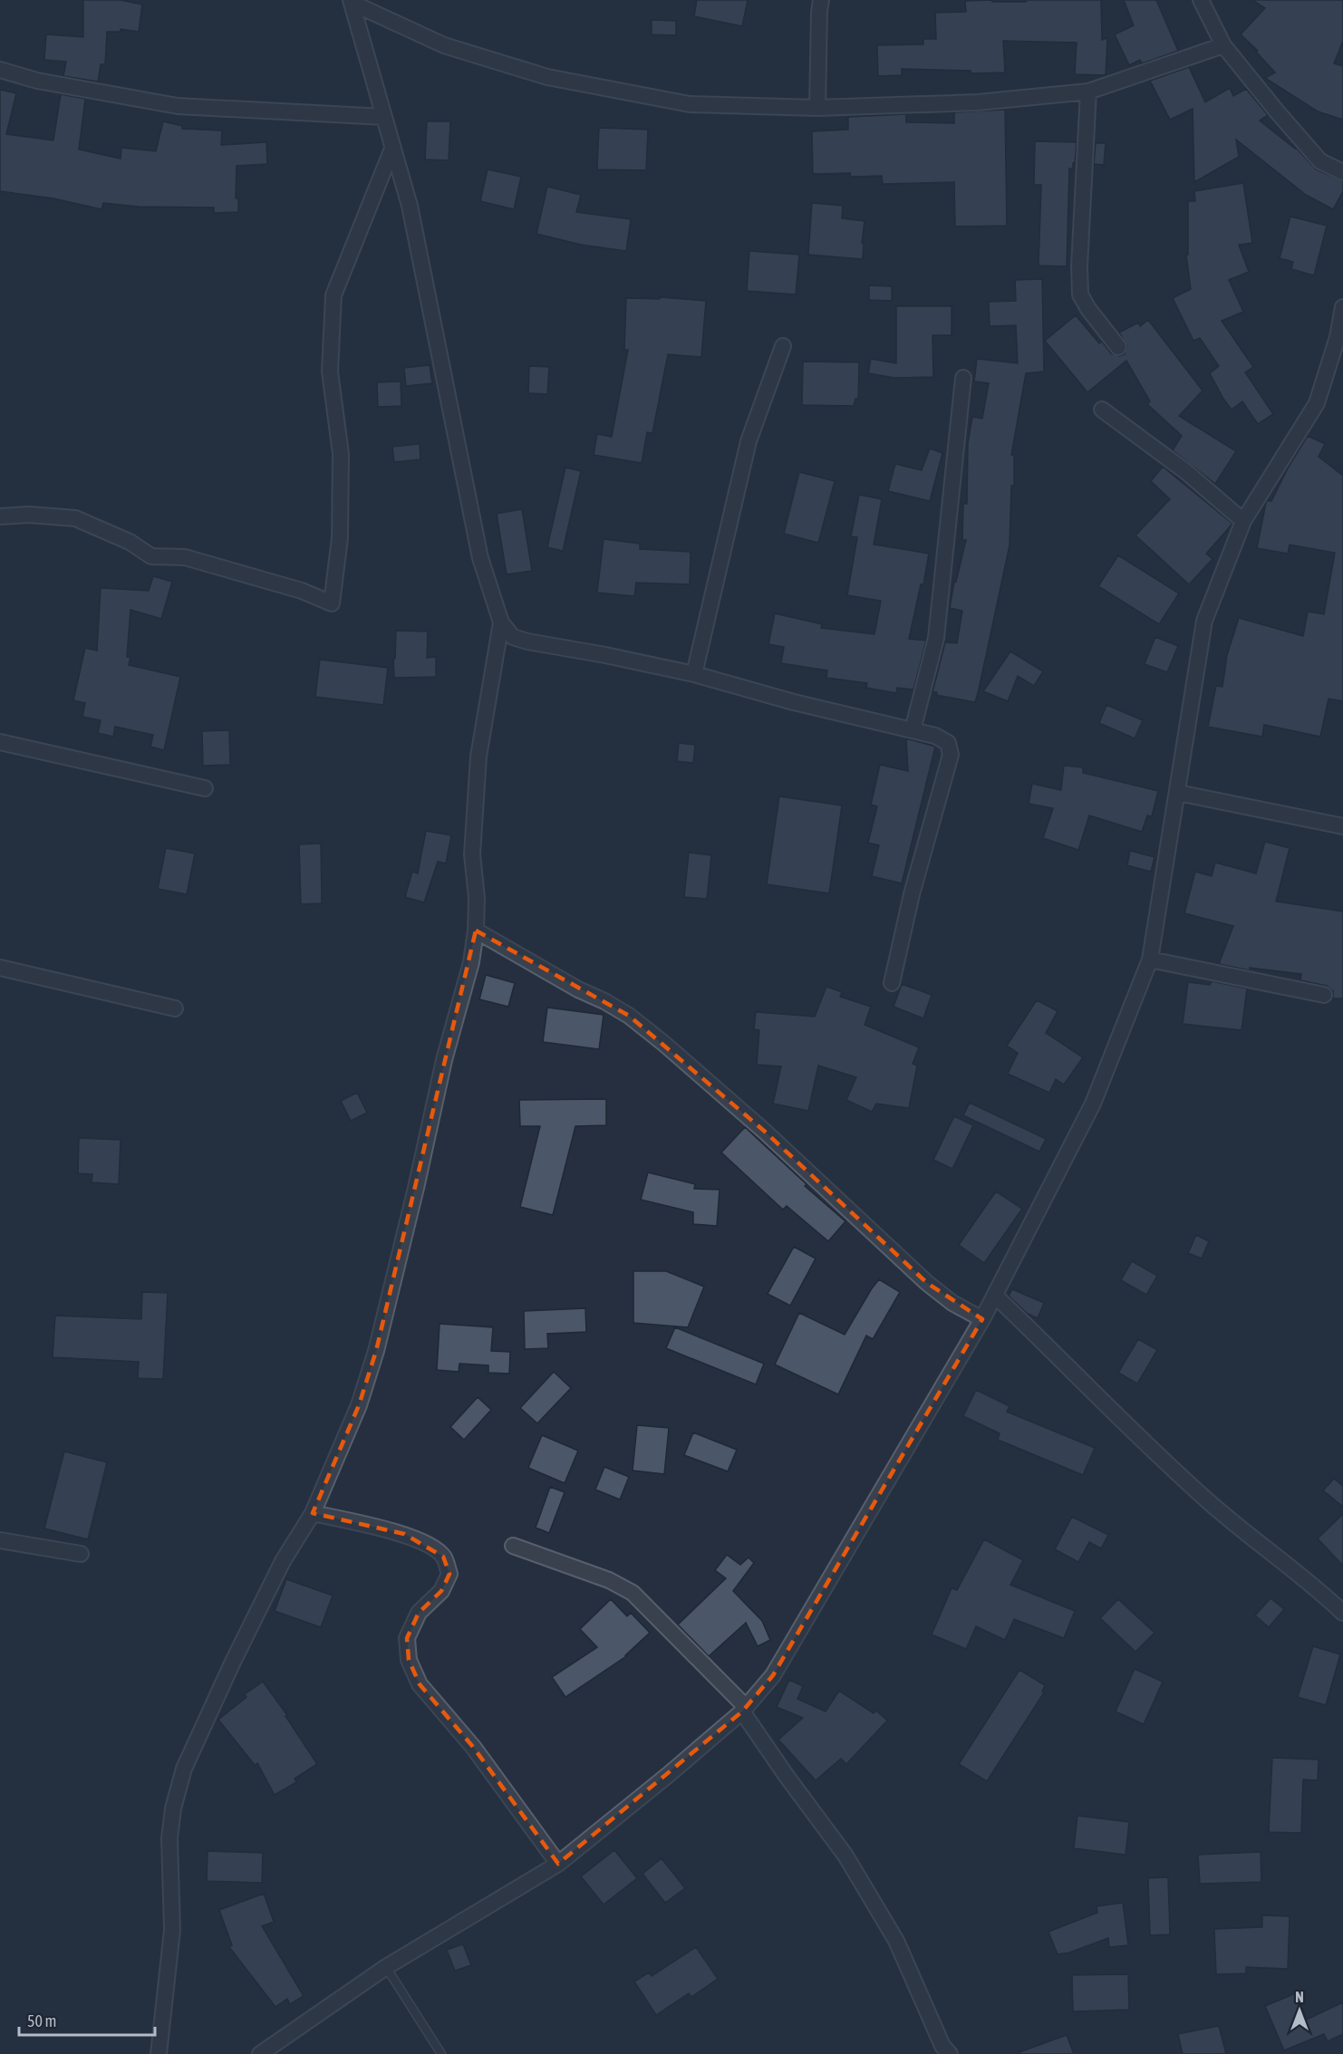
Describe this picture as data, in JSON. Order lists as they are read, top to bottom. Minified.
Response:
{"scale_bar":"50 m","north":"top"}
